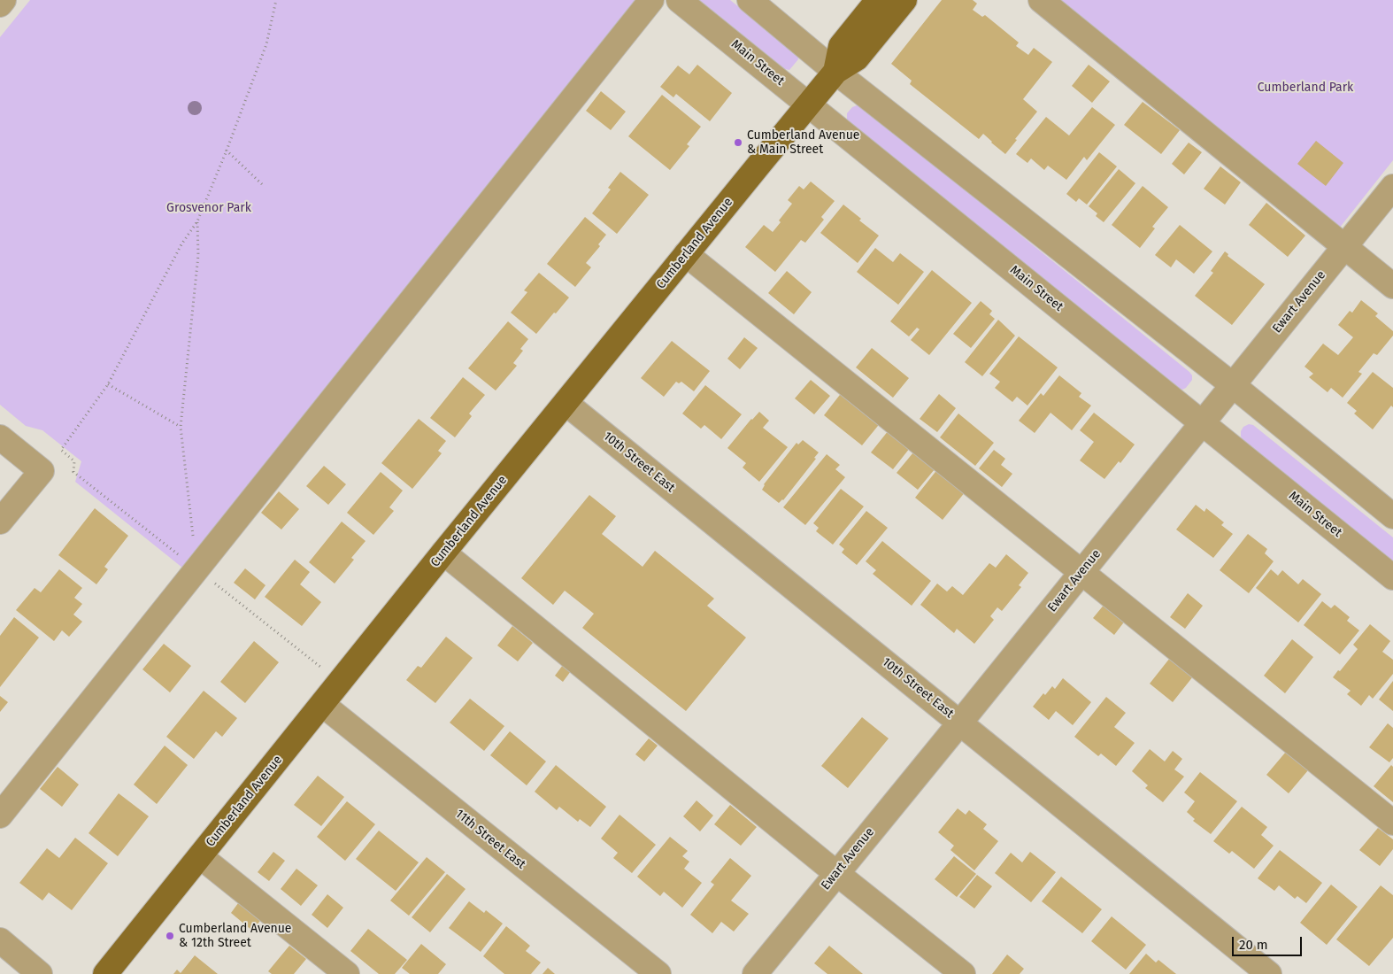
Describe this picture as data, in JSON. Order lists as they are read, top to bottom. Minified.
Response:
{"streets":{"main road":["Cumberland Avenue"],"street":["Main Street","Ewart Avenue","10th Street East","11th Street East"]},"crossings":[["Main Street","Cumberland Avenue"],["Main Street","Ewart Avenue"],["Cumberland Avenue","10th Street East"],["Cumberland Avenue","11th Street East"],["Ewart Avenue","10th Street East"]],"parks":["Cumberland Park","Grosvenor Park"],"places":["Cumberland Avenue & Main Street","Cumberland Avenue & 12th Street"],"scale_bar":"20 m"}
